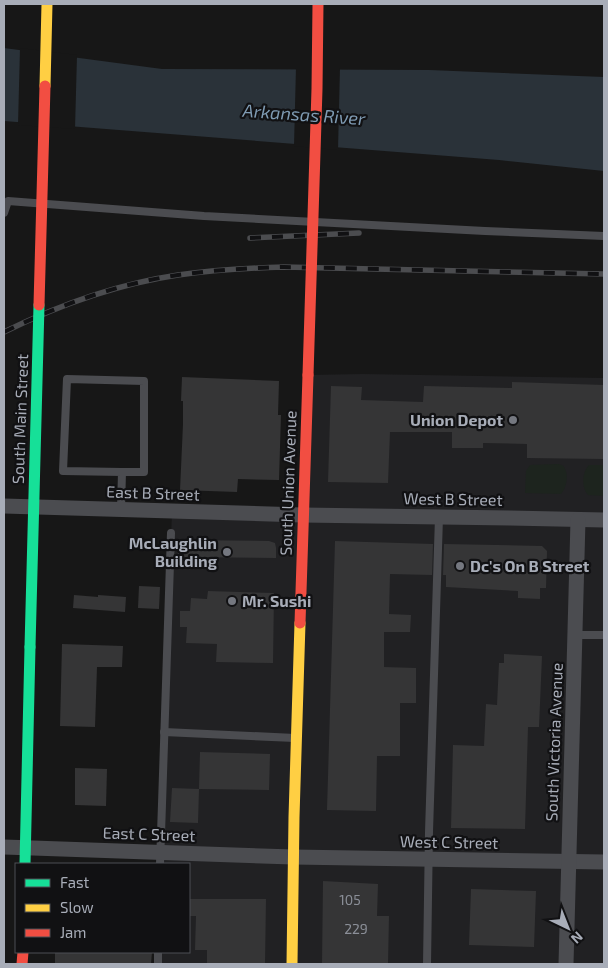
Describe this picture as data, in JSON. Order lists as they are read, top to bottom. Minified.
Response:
{"streets":{"street":["South Main Street","South Union Avenue","East B Street","West B Street","South Victoria Avenue","East C Street","West C Street"]},"crossings":[["South Main Street","East C Street"],["South Union Avenue","East B Street"],["South Union Avenue","West B Street"],["South Union Avenue","East C Street"],["South Union Avenue","West C Street"],["East B Street","West B Street"],["West B Street","South Victoria Avenue"],["South Victoria Avenue","West C Street"],["East C Street","West C Street"]],"water":["Arkansas River"],"places":["Union Depot","McLaughlin Building","Dc's On B Street","Mr. Sushi"],"house_numbers":["105","229"],"legend":["Fast","Slow","Jam"],"north":"bottom right"}
